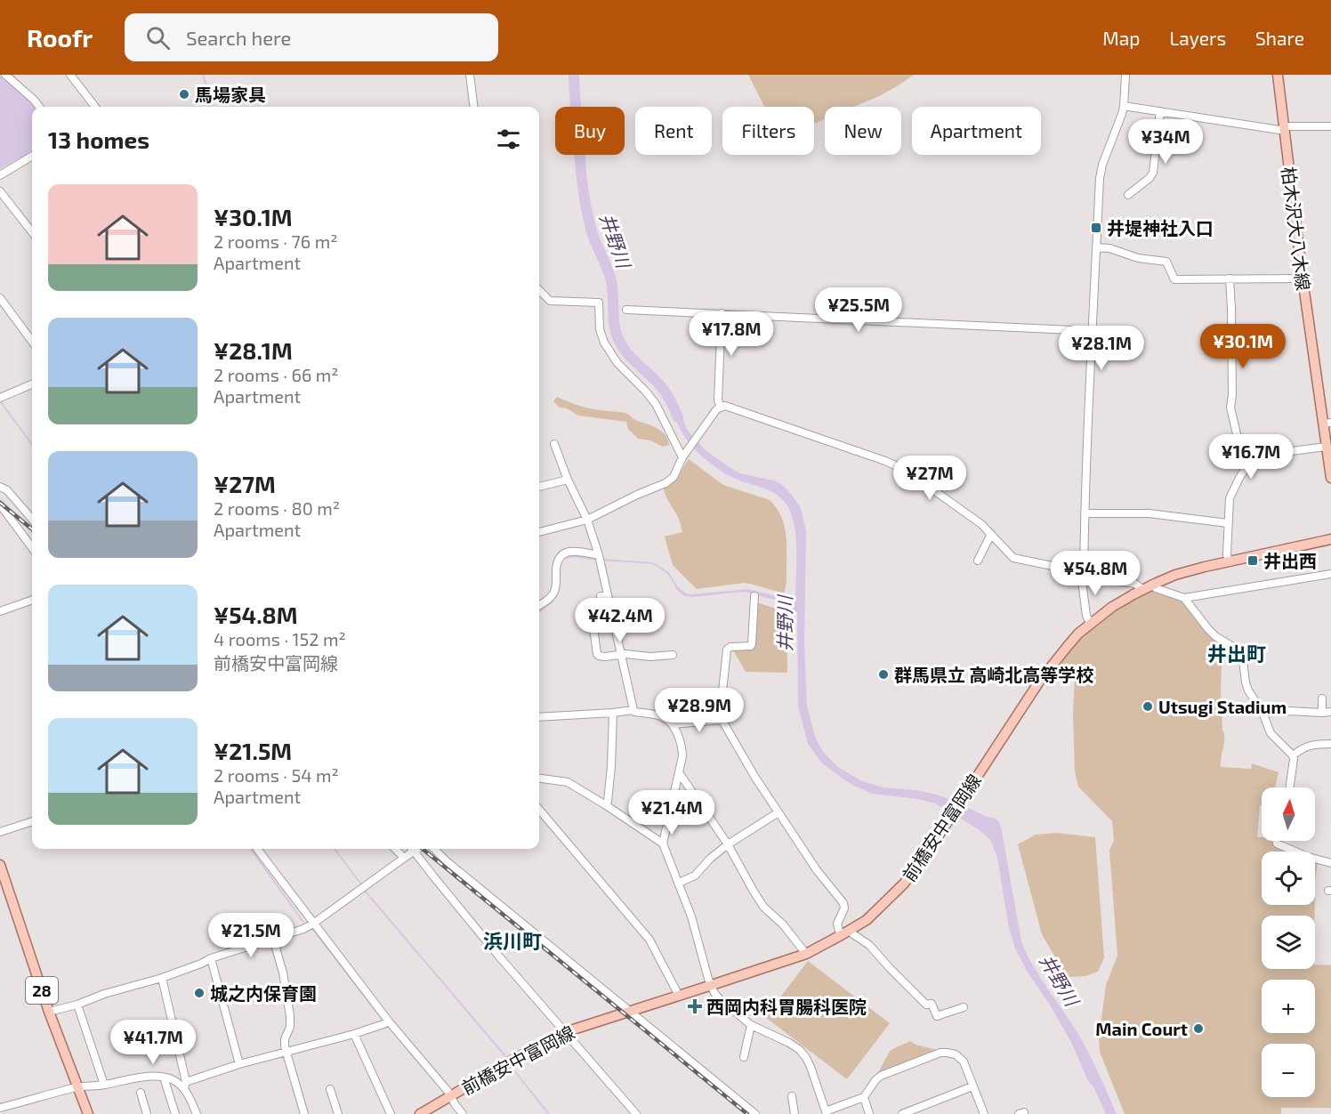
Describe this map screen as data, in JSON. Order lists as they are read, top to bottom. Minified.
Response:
{"streets":{"main road":["柏木沢大八木線","前橋安中富岡線","28"]},"districts":["井出町","浜川町"],"water":["井野川"],"places":{"other":["馬場家具","群馬県立 高崎北高等学校","Utsugi Stadium","城之内保育園","Main Court"],"transit":["井堤神社入口","井出西"],"health":["西岡内科胃腸科医院"]},"north":"top","page":{"header":"Roofr","search":"Search here","nav":["Map","Layers","Share"],"chip":["Buy","Rent","Filters","New","Apartment"],"heading":"13 homes","price":["¥34M","¥25.5M","¥17.8M","¥30.1M","¥28.1M","¥16.7M","¥27M","¥54.8M","¥42.4M","¥28.9M","¥21.4M","¥21.5M","¥41.7M"],"list":[{"name":"¥30.1M","note":"2 rooms · 76 m² · Apartment"},{"name":"¥28.1M","note":"2 rooms · 66 m² · Apartment"},{"name":"¥27M","note":"2 rooms · 80 m² · Apartment"},{"name":"¥54.8M","note":"4 rooms · 152 m² · 前橋安中富岡線"},{"name":"¥21.5M","note":"2 rooms · 54 m² · Apartment"}],"map_buttons":["+","−"]}}
